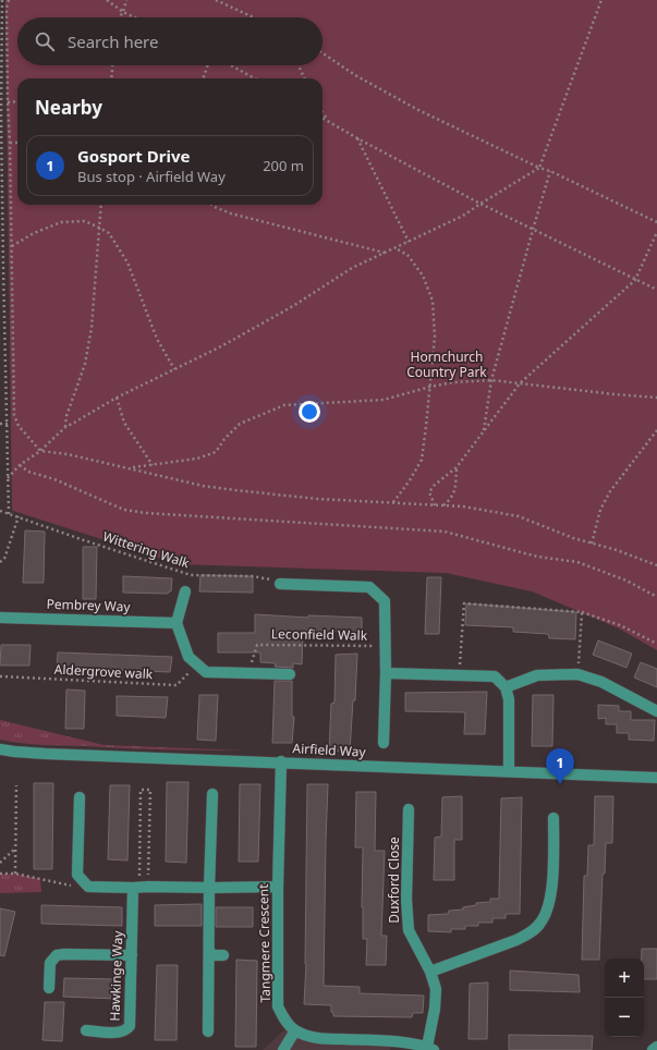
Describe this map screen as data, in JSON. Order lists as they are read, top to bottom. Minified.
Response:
{"streets":{"street":["Pembrey Way","Airfield Way","Duxford Close","Tangmere Crescent","Hawkinge Way"],"path":["Wittering Walk","Leconfield Walk","Aldergrove walk"]},"crossings":[["Airfield Way","Tangmere Crescent"]],"parks":["Hornchurch Country Park"],"page":{"search":"Search here","heading":"Nearby","list":[{"mark":"1","name":"Gosport Drive","note":"Bus stop · Airfield Way","value":"200 m"}],"pins":"1","map_buttons":["+","−"]}}
